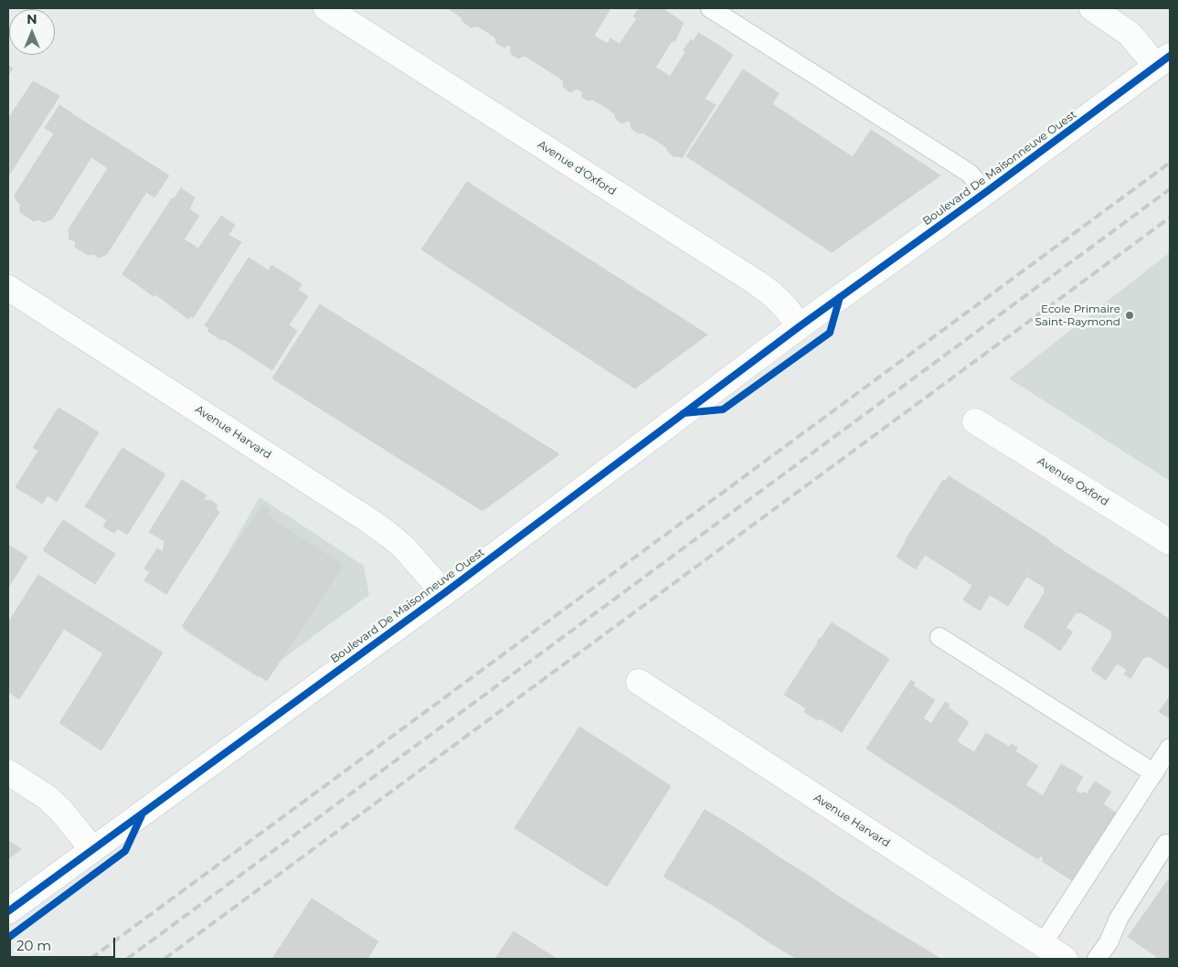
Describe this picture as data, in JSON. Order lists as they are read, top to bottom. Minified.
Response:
{"streets":{"street":["Avenue d'Oxford","Boulevard De Maisonneuve Ouest","Avenue Harvard","Avenue Oxford"]},"crossings":[["Avenue d'Oxford","Boulevard De Maisonneuve Ouest"],["Boulevard De Maisonneuve Ouest","Avenue Harvard"]],"places":["Ecole Primaire Saint-Raymond"],"scale_bar":"20 m","north":"top"}
